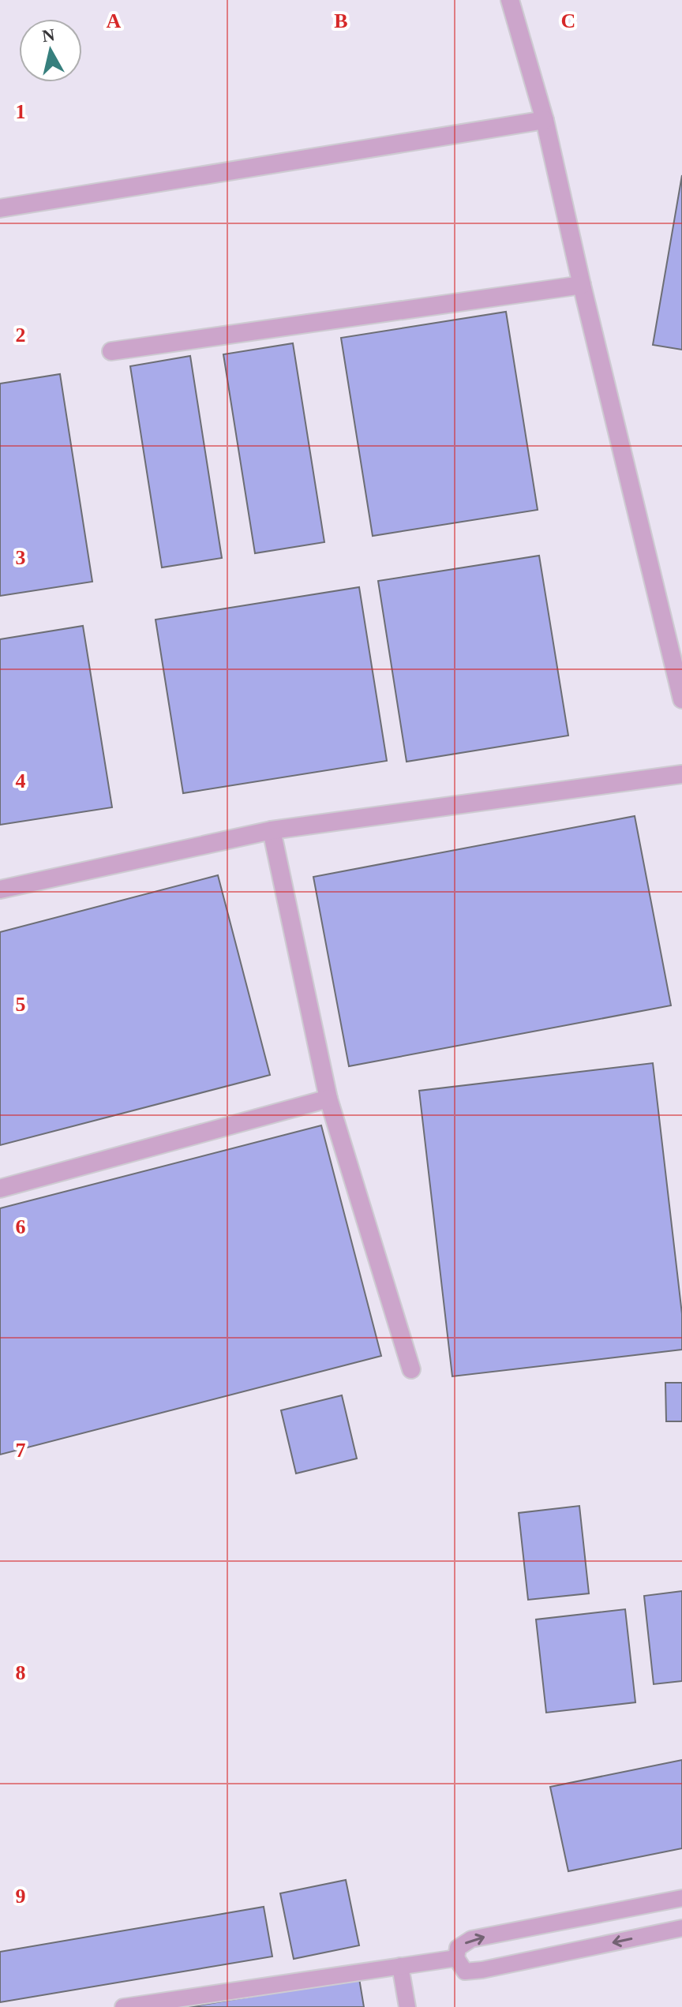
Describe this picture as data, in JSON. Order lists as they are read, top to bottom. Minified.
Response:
{"north":"top","grid":{"columns":["A","B","C"],"rows":["1","2","3","4","5","6","7","8","9"]}}
